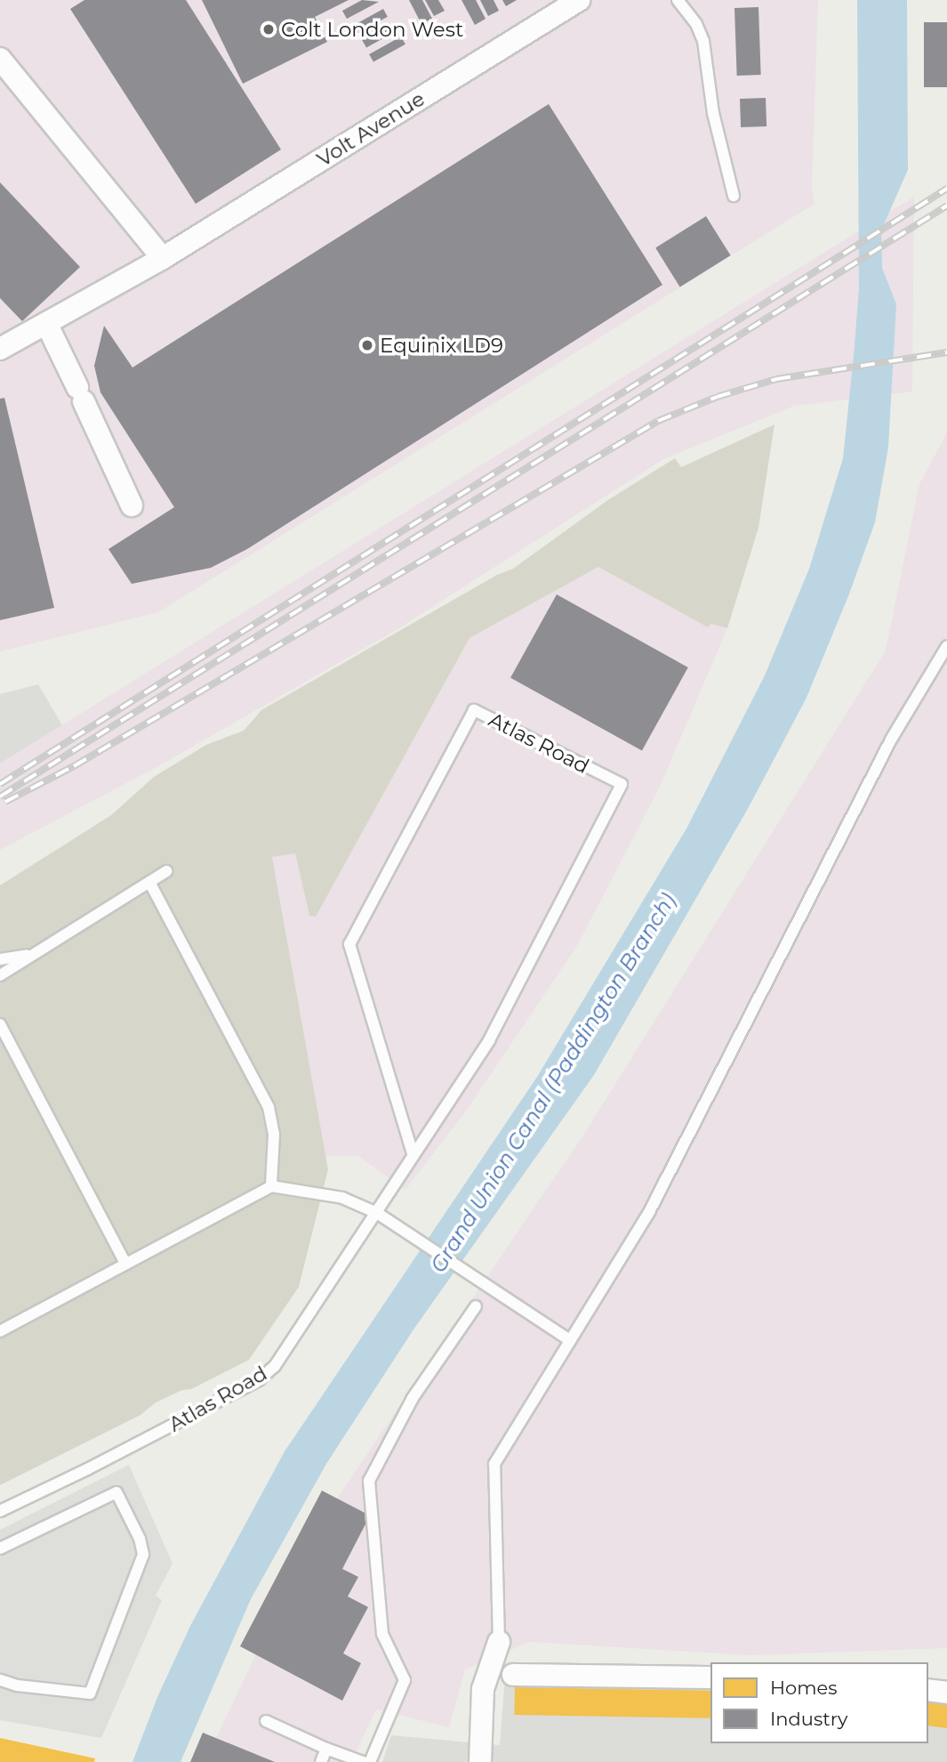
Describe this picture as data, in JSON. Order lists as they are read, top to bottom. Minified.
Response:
{"streets":{"street":["Volt Avenue"],"lane":["Atlas Road"]},"water":["Grand Union Canal (Paddington Branch)"],"places":["Colt London West","Equinix LD9"],"legend":["Homes","Industry"]}
